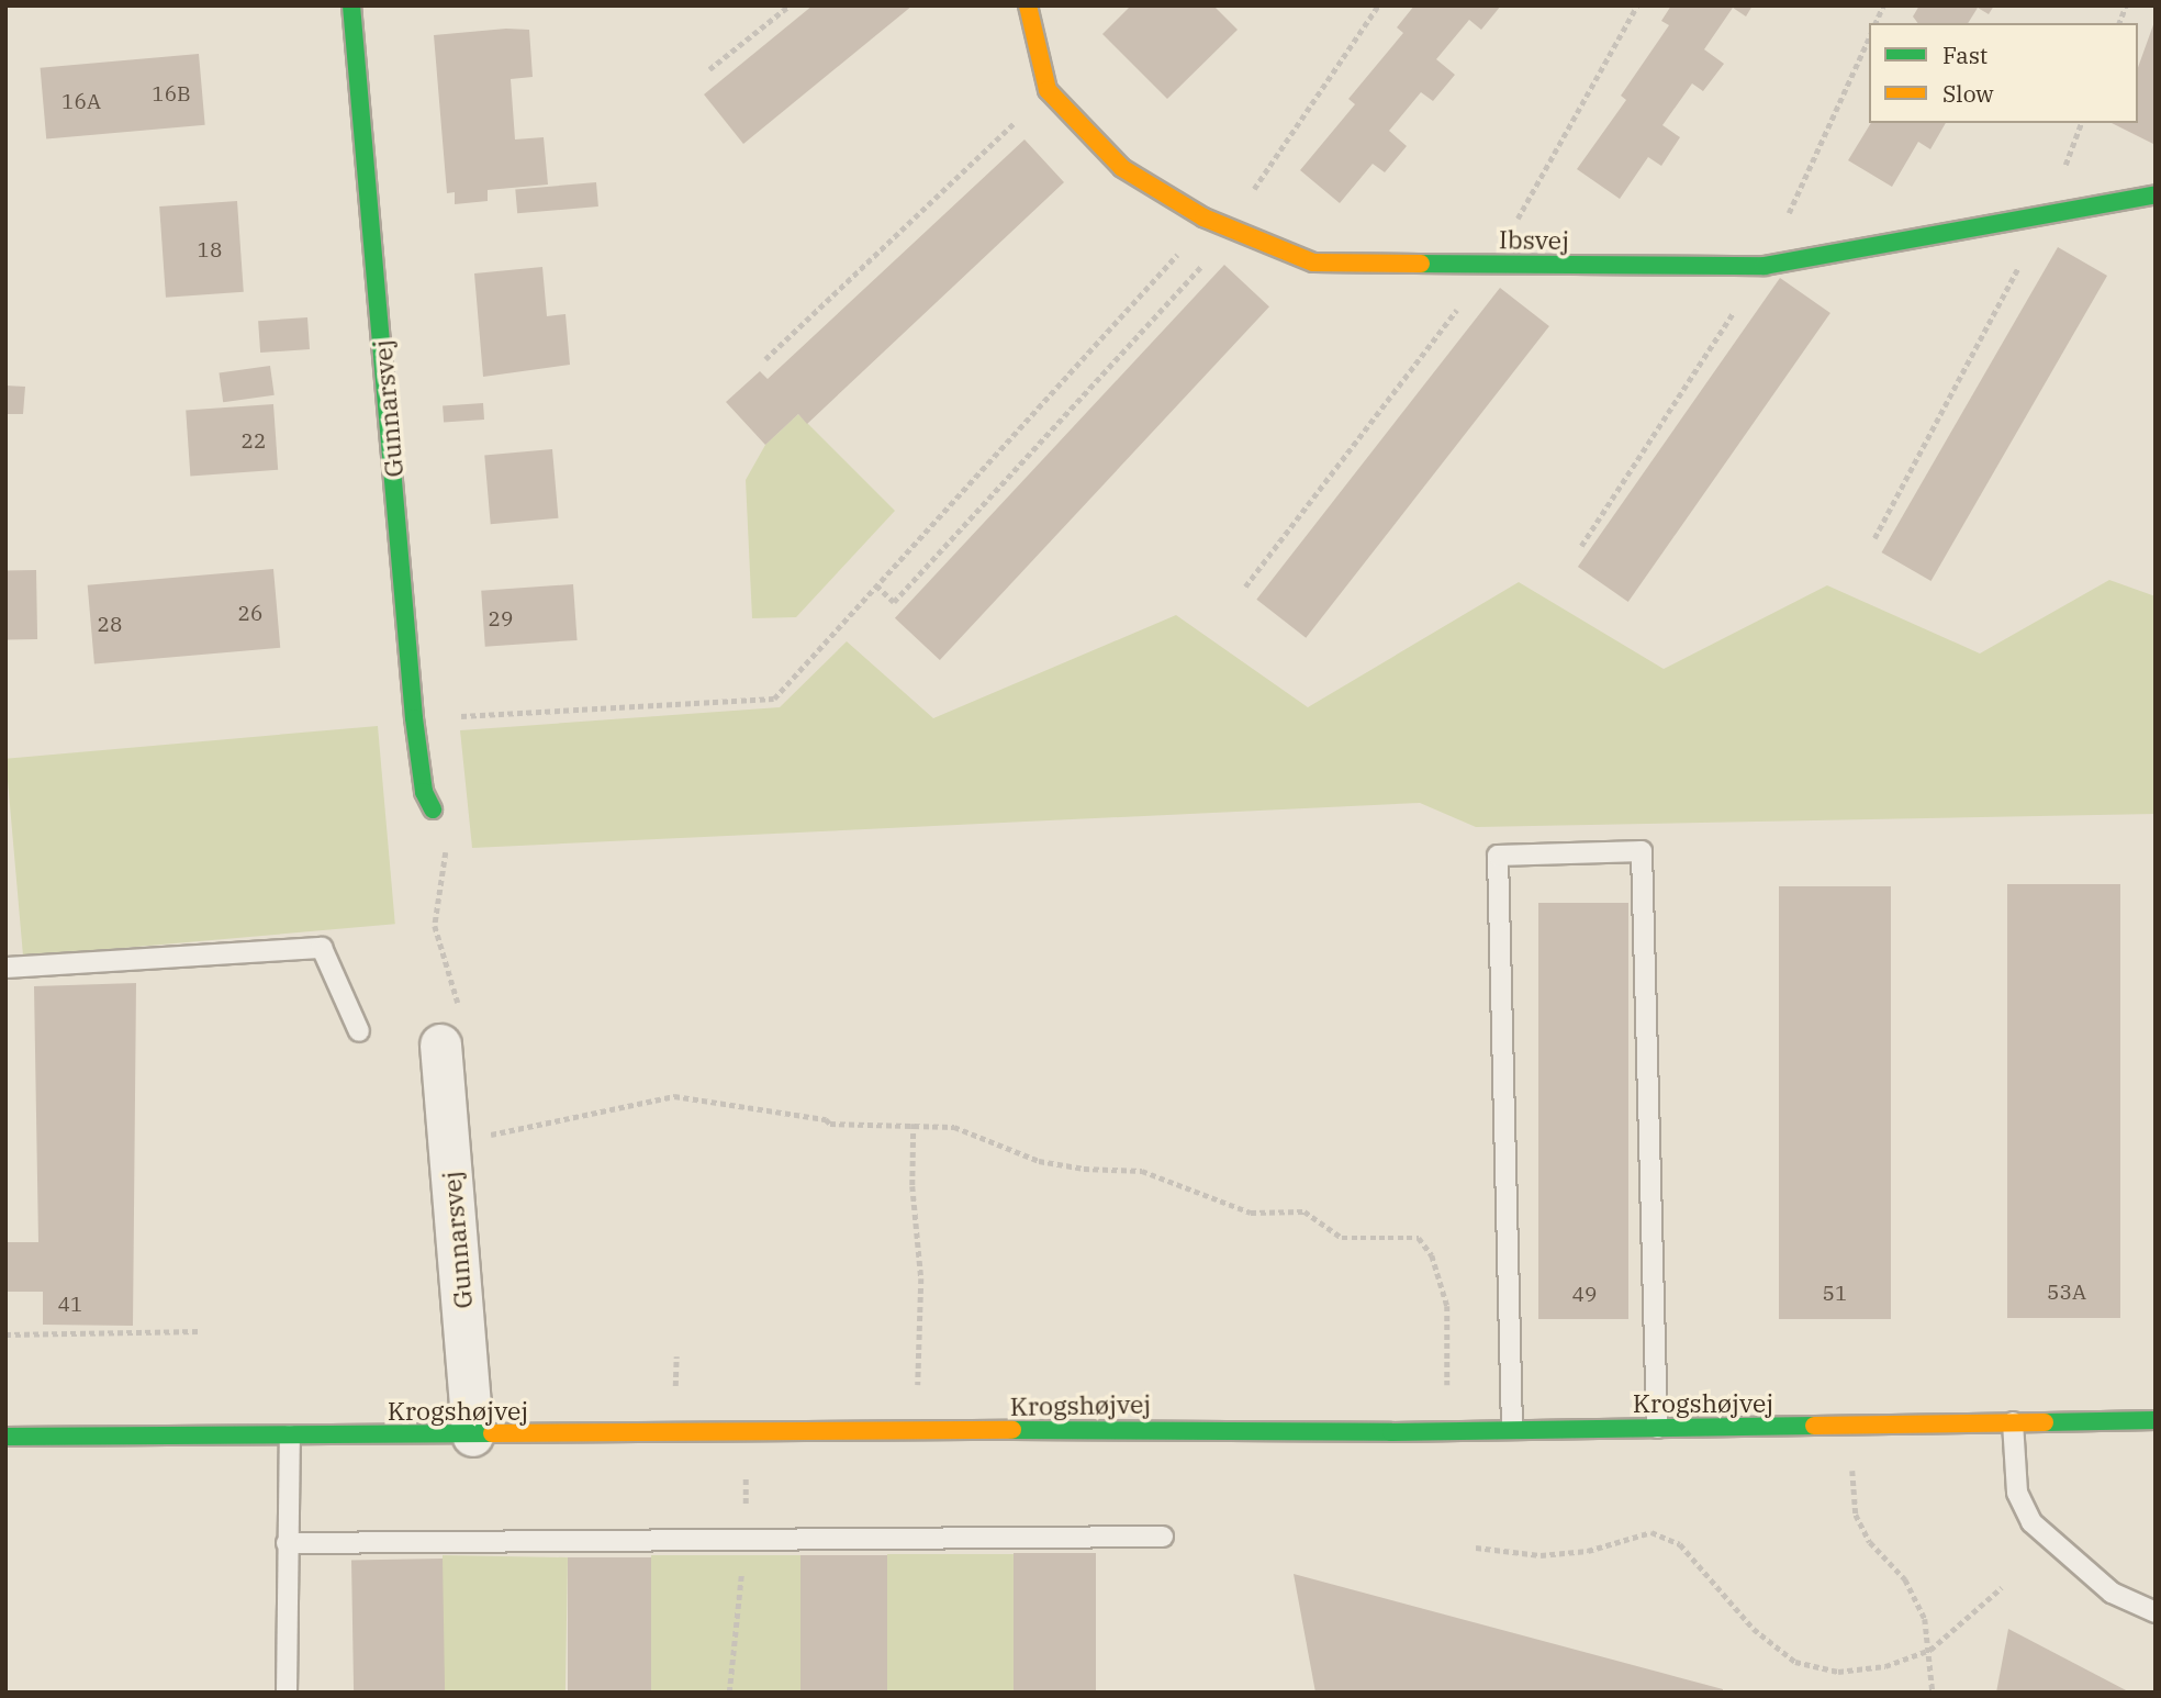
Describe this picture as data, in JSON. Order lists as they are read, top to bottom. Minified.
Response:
{"streets":{"street":["Ibsvej","Gunnarsvej","Krogshøjvej"]},"crossings":[["Gunnarsvej","Krogshøjvej"]],"house_numbers":["16B","16A","18","22","26","29","28","53A","51","49","41"],"legend":["Fast","Slow"]}
